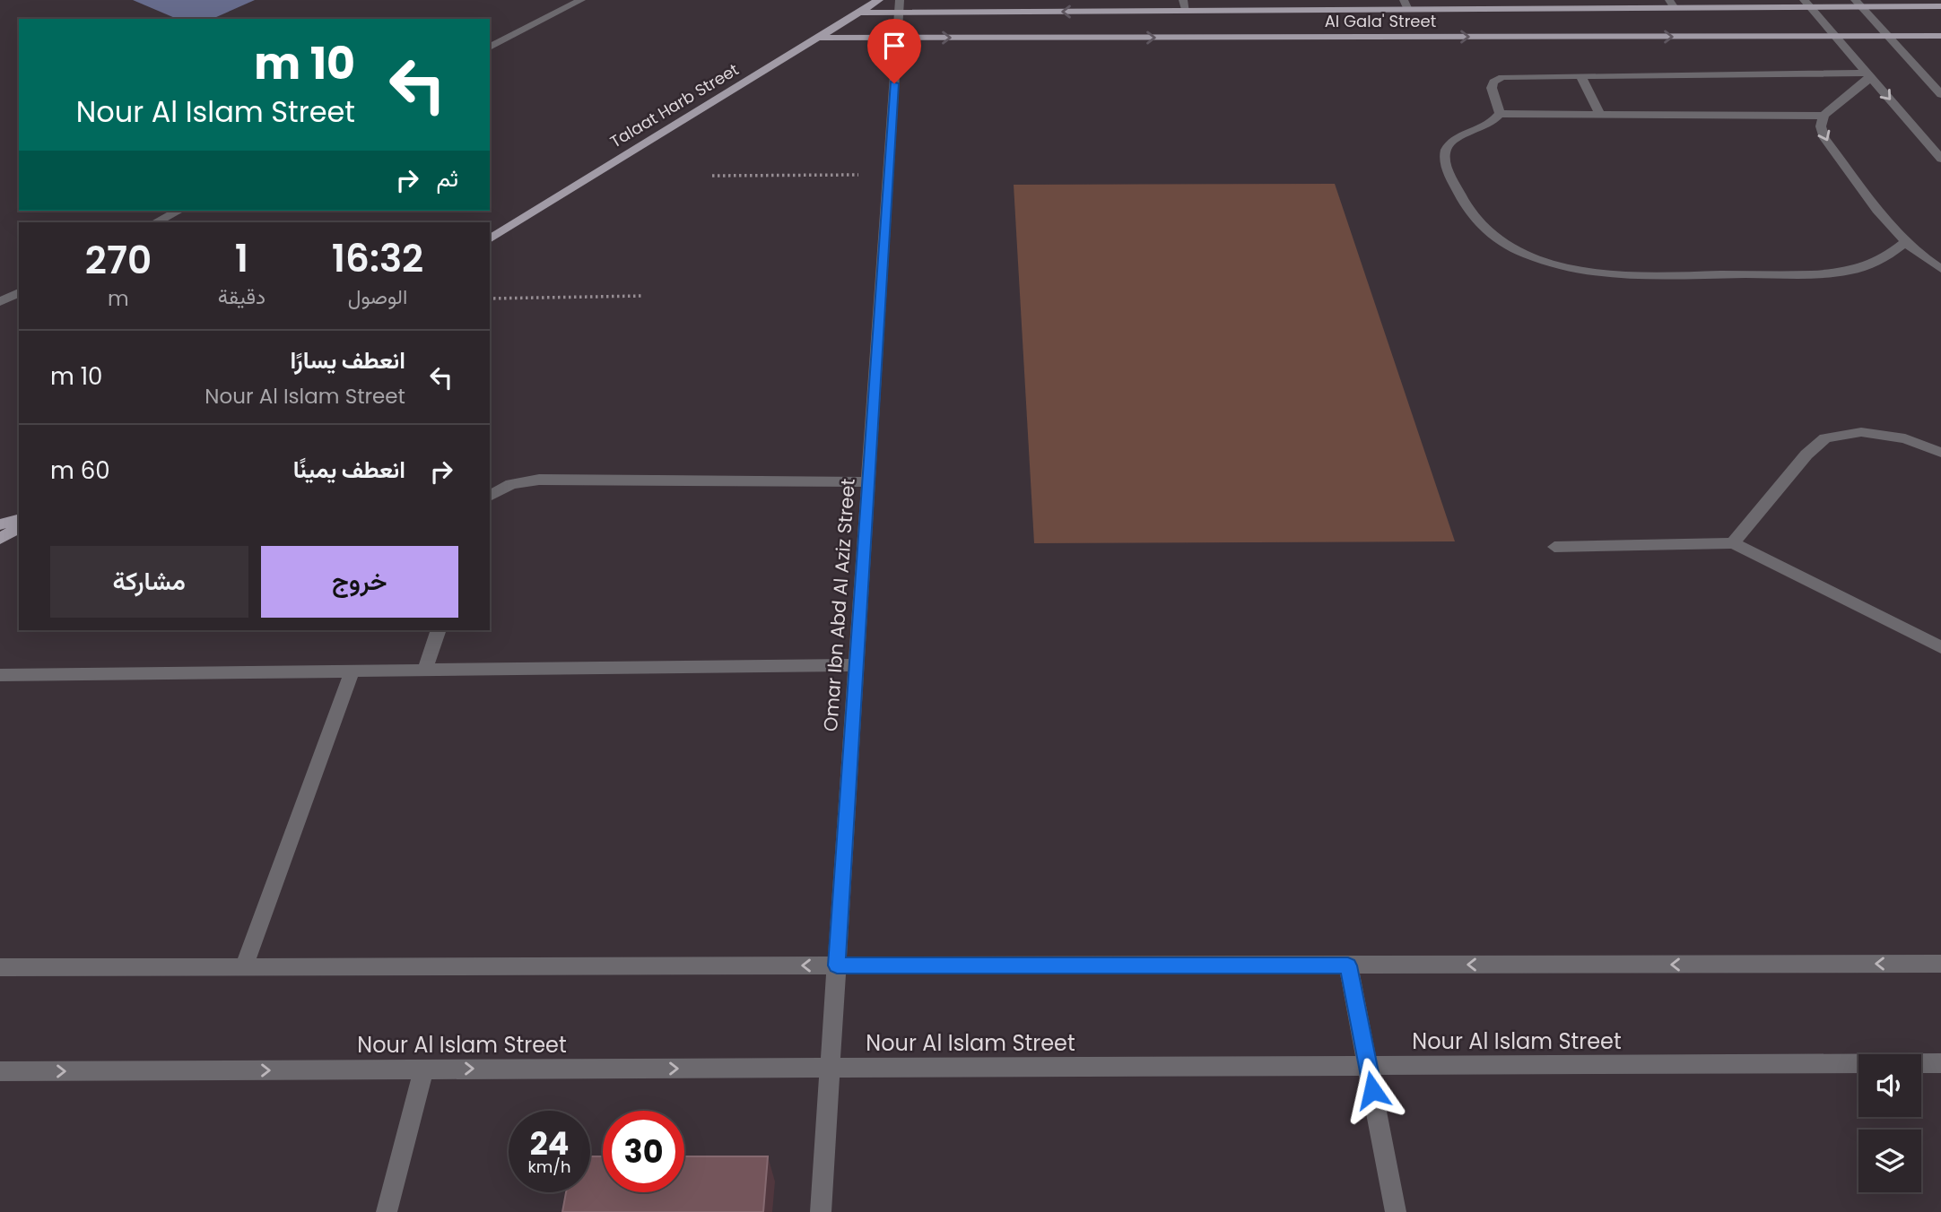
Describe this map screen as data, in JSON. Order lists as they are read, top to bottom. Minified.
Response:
{"streets":{"main road":["Al Gala' Street","Talaat Harb Street"],"street":["Omar Ibn Abd Al Aziz Street","Nour Al Islam Street"]},"crossings":[["Al Gala' Street","Talaat Harb Street"],["Al Gala' Street","Omar Ibn Abd Al Aziz Street"],["Omar Ibn Abd Al Aziz Street","Nour Al Islam Street"]],"page":{"turn":["10 m","Nour Al Islam Street"],"then":"ثم","eta":["16:32","الوصول","1","دقيقة","270","m"],"list":[{"name":"انعطف يسارًا","note":"Nour Al Islam Street","value":"10 m"},{"name":"انعطف يمينًا","value":"60 m"}],"buttons":["خروج","مشاركة"],"speed":"24 km/h","limit":"30"}}
